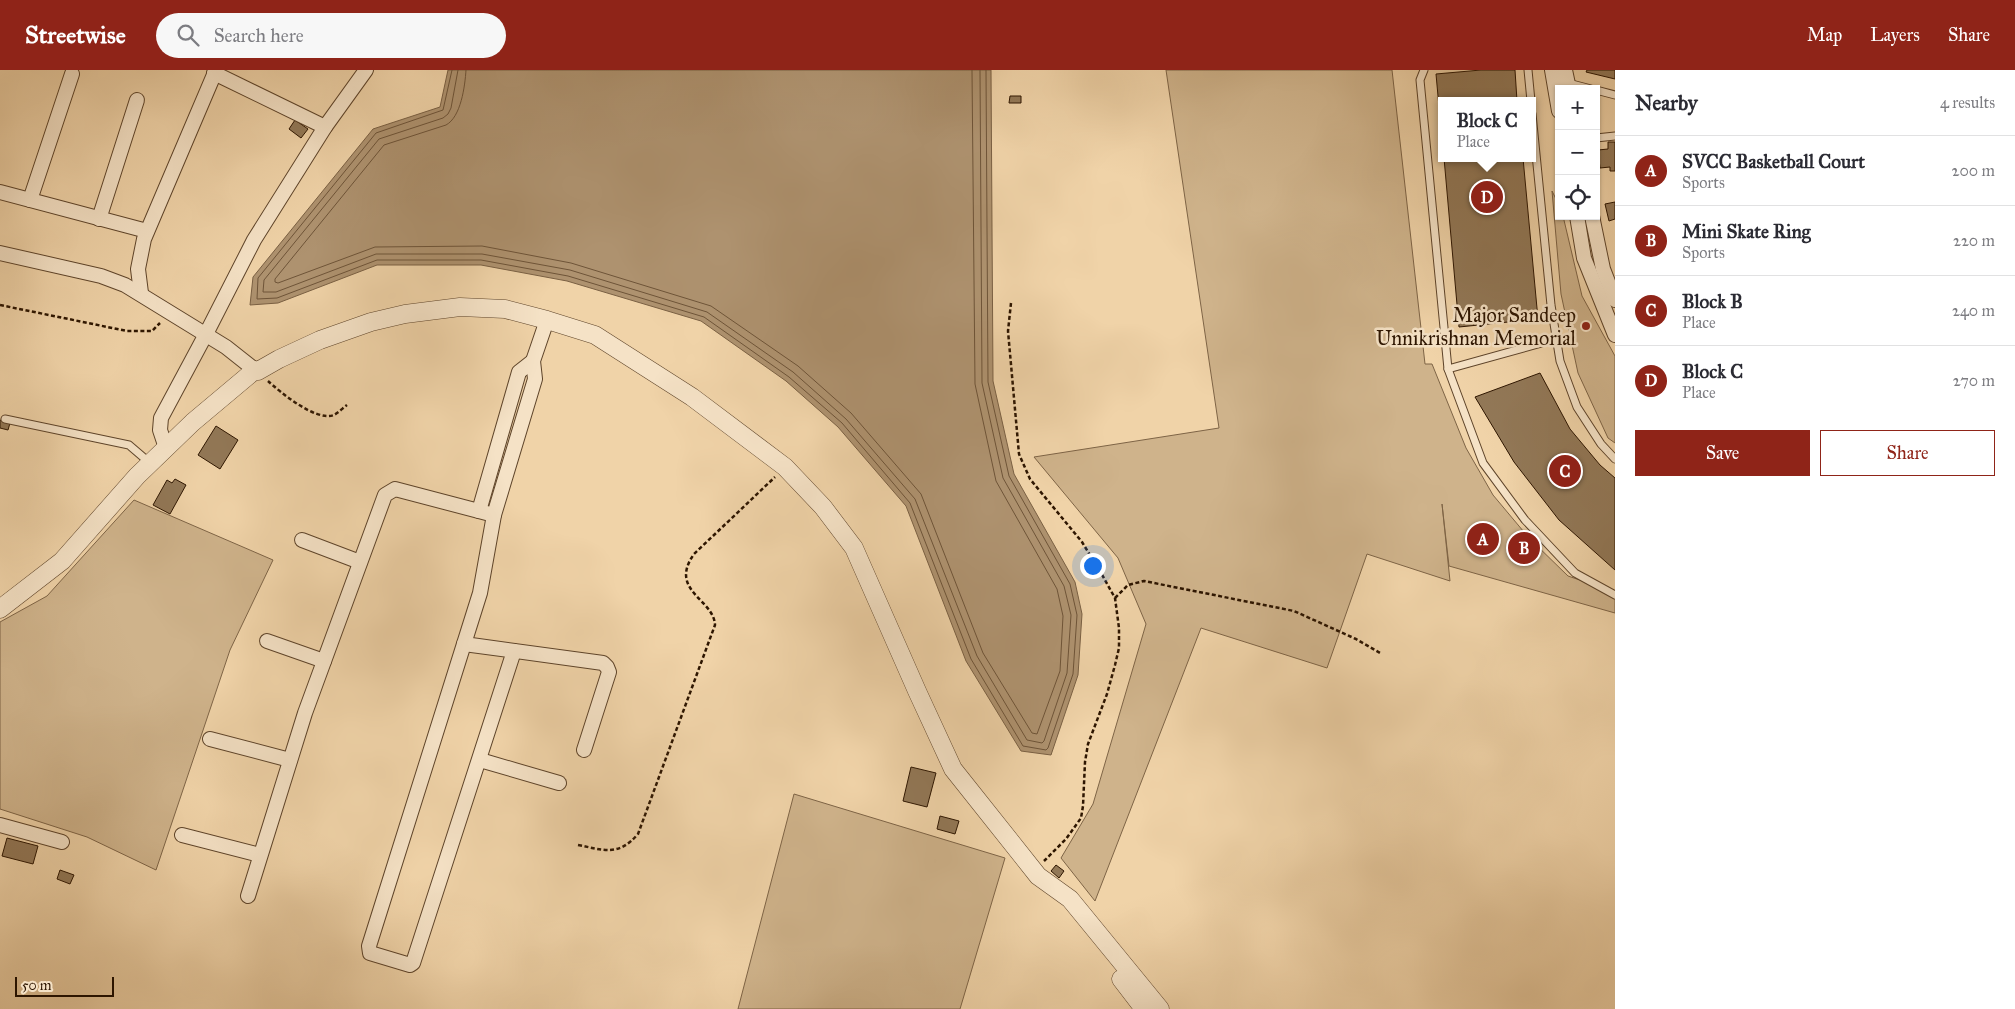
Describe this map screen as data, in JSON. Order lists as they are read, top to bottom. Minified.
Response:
{"places":["Major Sandeep Unnikrishnan Memorial"],"scale_bar":"50 m","page":{"header":"Streetwise","search":"Search here","nav":["Map","Layers","Share"],"heading":["Nearby","4 results"],"map_buttons":["+","−"],"popup":["Block C","Place"],"list":[{"mark":"A","name":"SVCC Basketball Court","note":"Sports","value":"200 m"},{"mark":"B","name":"Mini Skate Ring","note":"Sports","value":"220 m"},{"mark":"C","name":"Block B","note":"Place","value":"240 m"},{"mark":"D","name":"Block C","note":"Place","value":"270 m"}],"pins":["D","C","A","B"],"buttons":["Save","Share"],"scale":"50 m"}}
